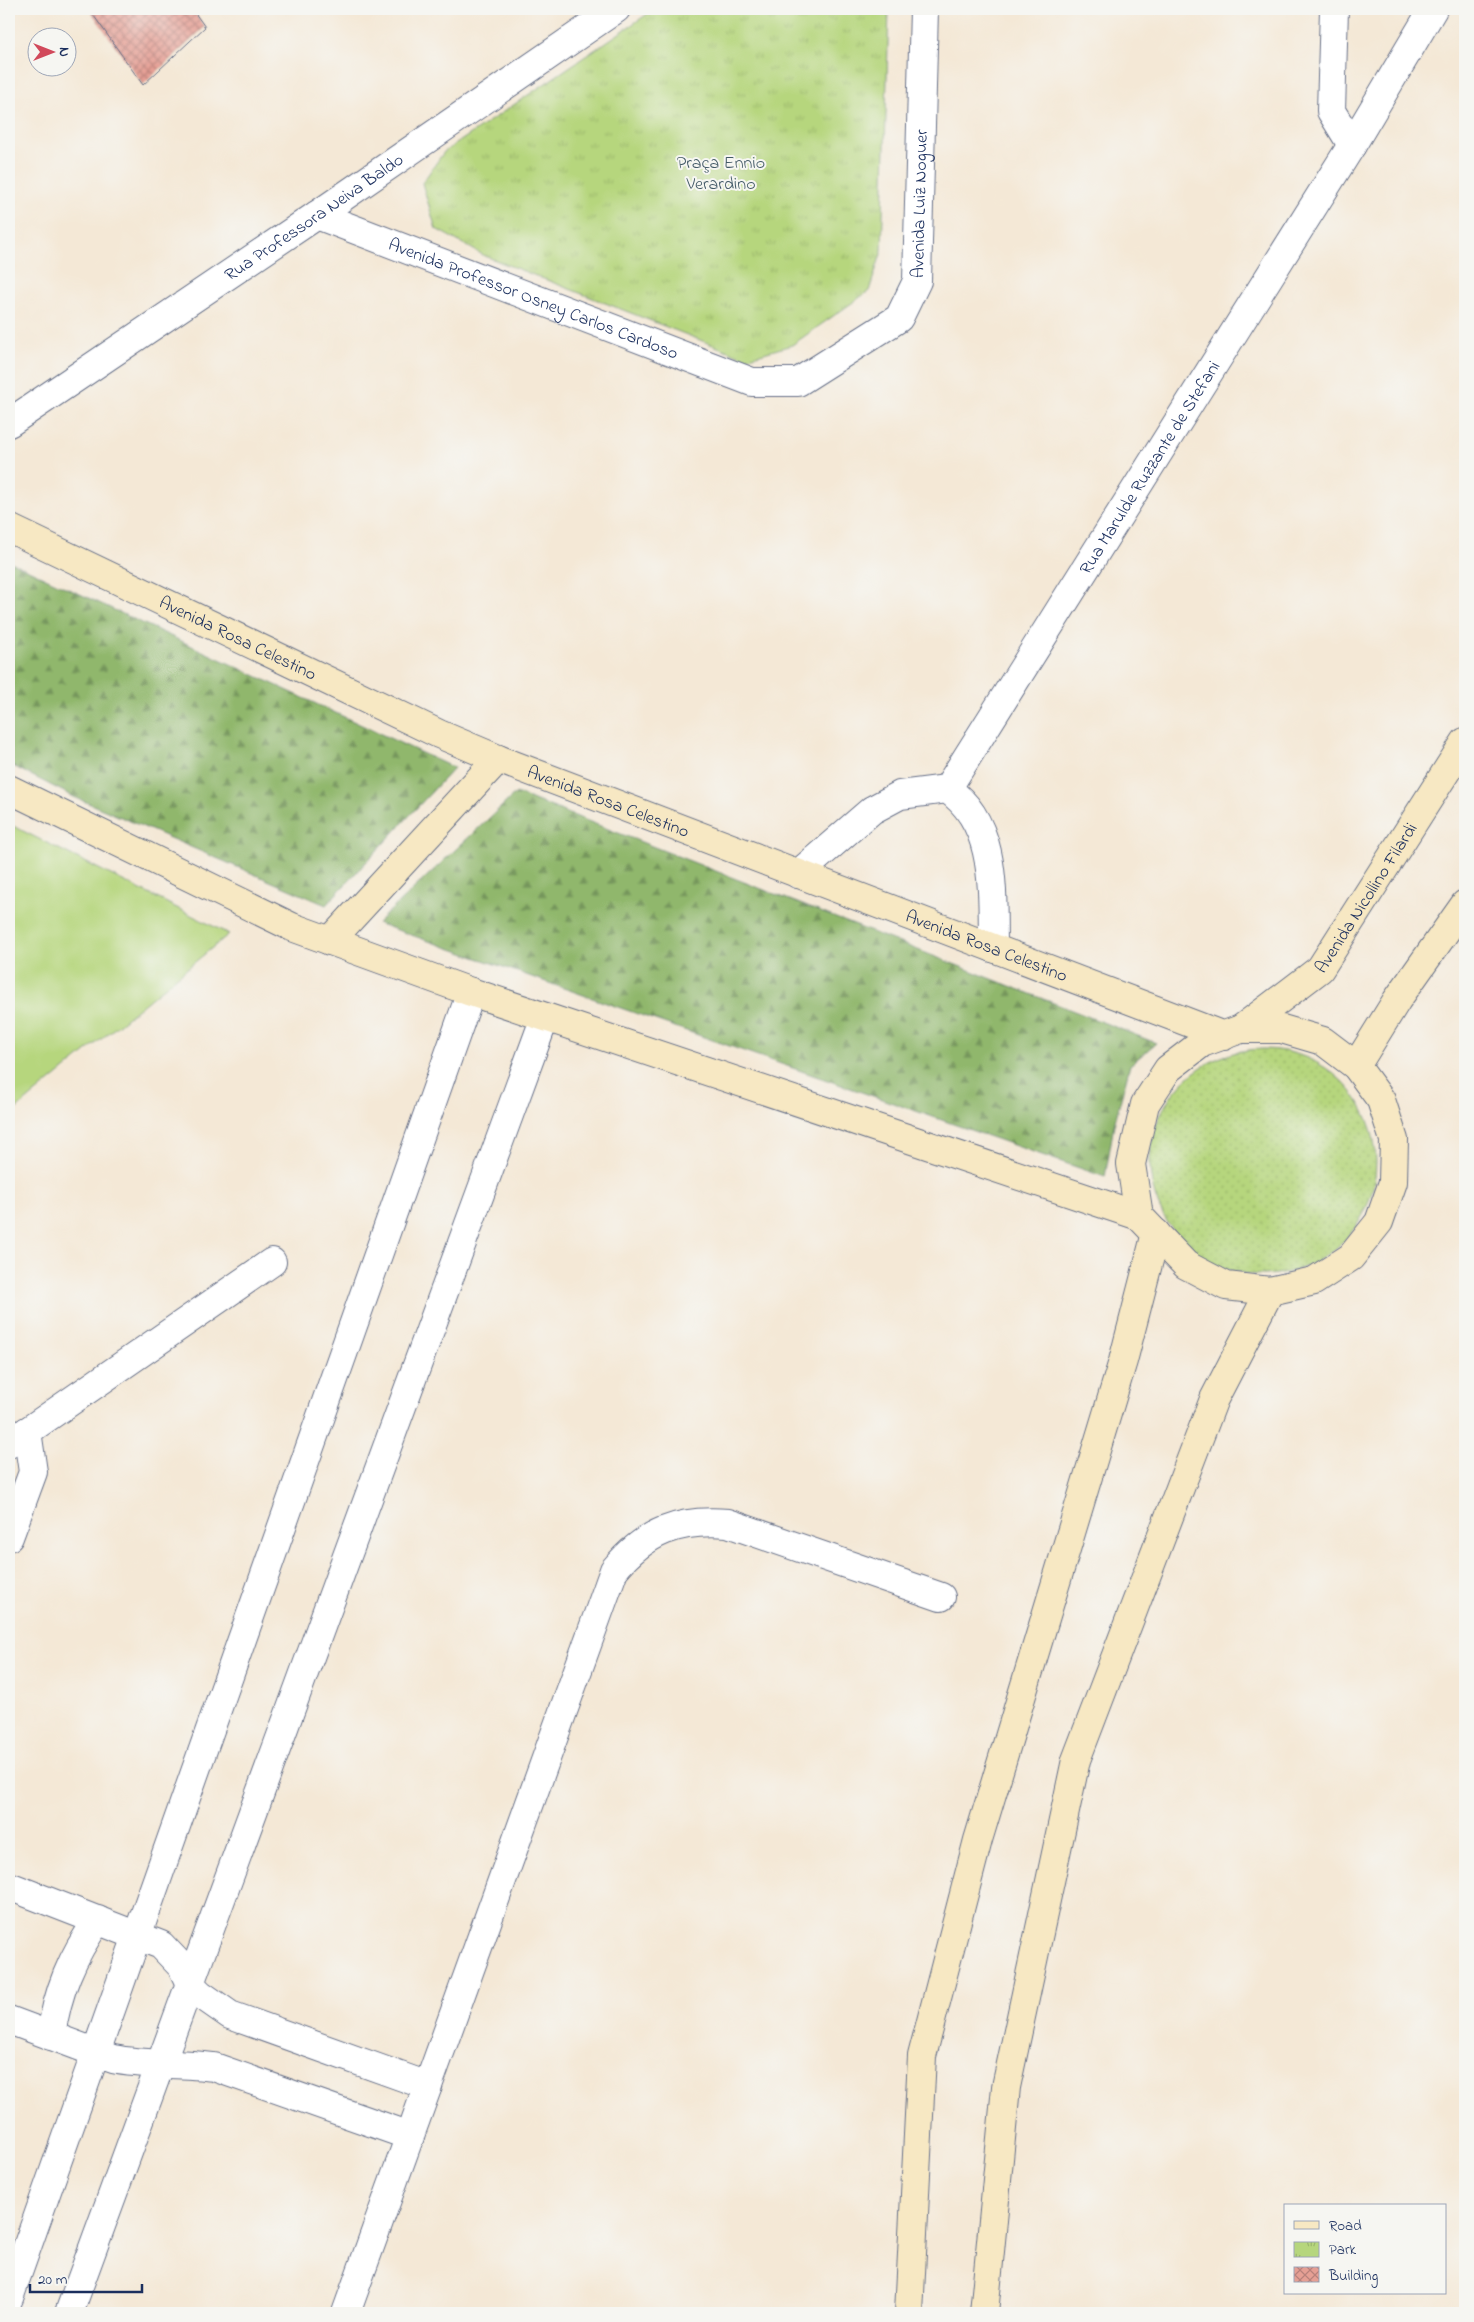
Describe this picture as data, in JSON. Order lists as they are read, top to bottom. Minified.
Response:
{"streets":{"main road":["Avenida Rosa Celestino","Avenida Nicollino Filardi"],"street":["Avenida Luiz Noguer","Rua Professora Neiva Baldo","Avenida Professor Osney Carlos Cardoso","Rua Marulde Ruzzante de Stefani"]},"crossings":[["Avenida Luiz Noguer","Avenida Professor Osney Carlos Cardoso"],["Rua Professora Neiva Baldo","Avenida Professor Osney Carlos Cardoso"],["Avenida Rosa Celestino","Avenida Nicollino Filardi"]],"parks":["Praça Ennio Verardino"],"legend":["Road","Park","Building"],"scale_bar":"20 m","north":"right"}
